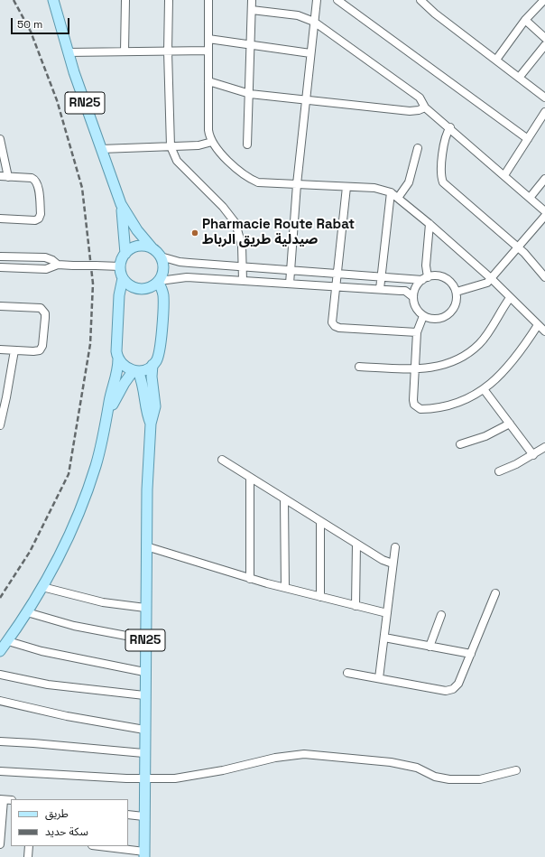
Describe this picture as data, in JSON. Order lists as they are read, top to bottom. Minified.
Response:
{"streets":{"main road":["RN25"]},"places":["Pharmacie Route Rabat صيدلية طريق الرباط"],"legend":["طريق","سكة حديد"],"scale_bar":"50 m"}
